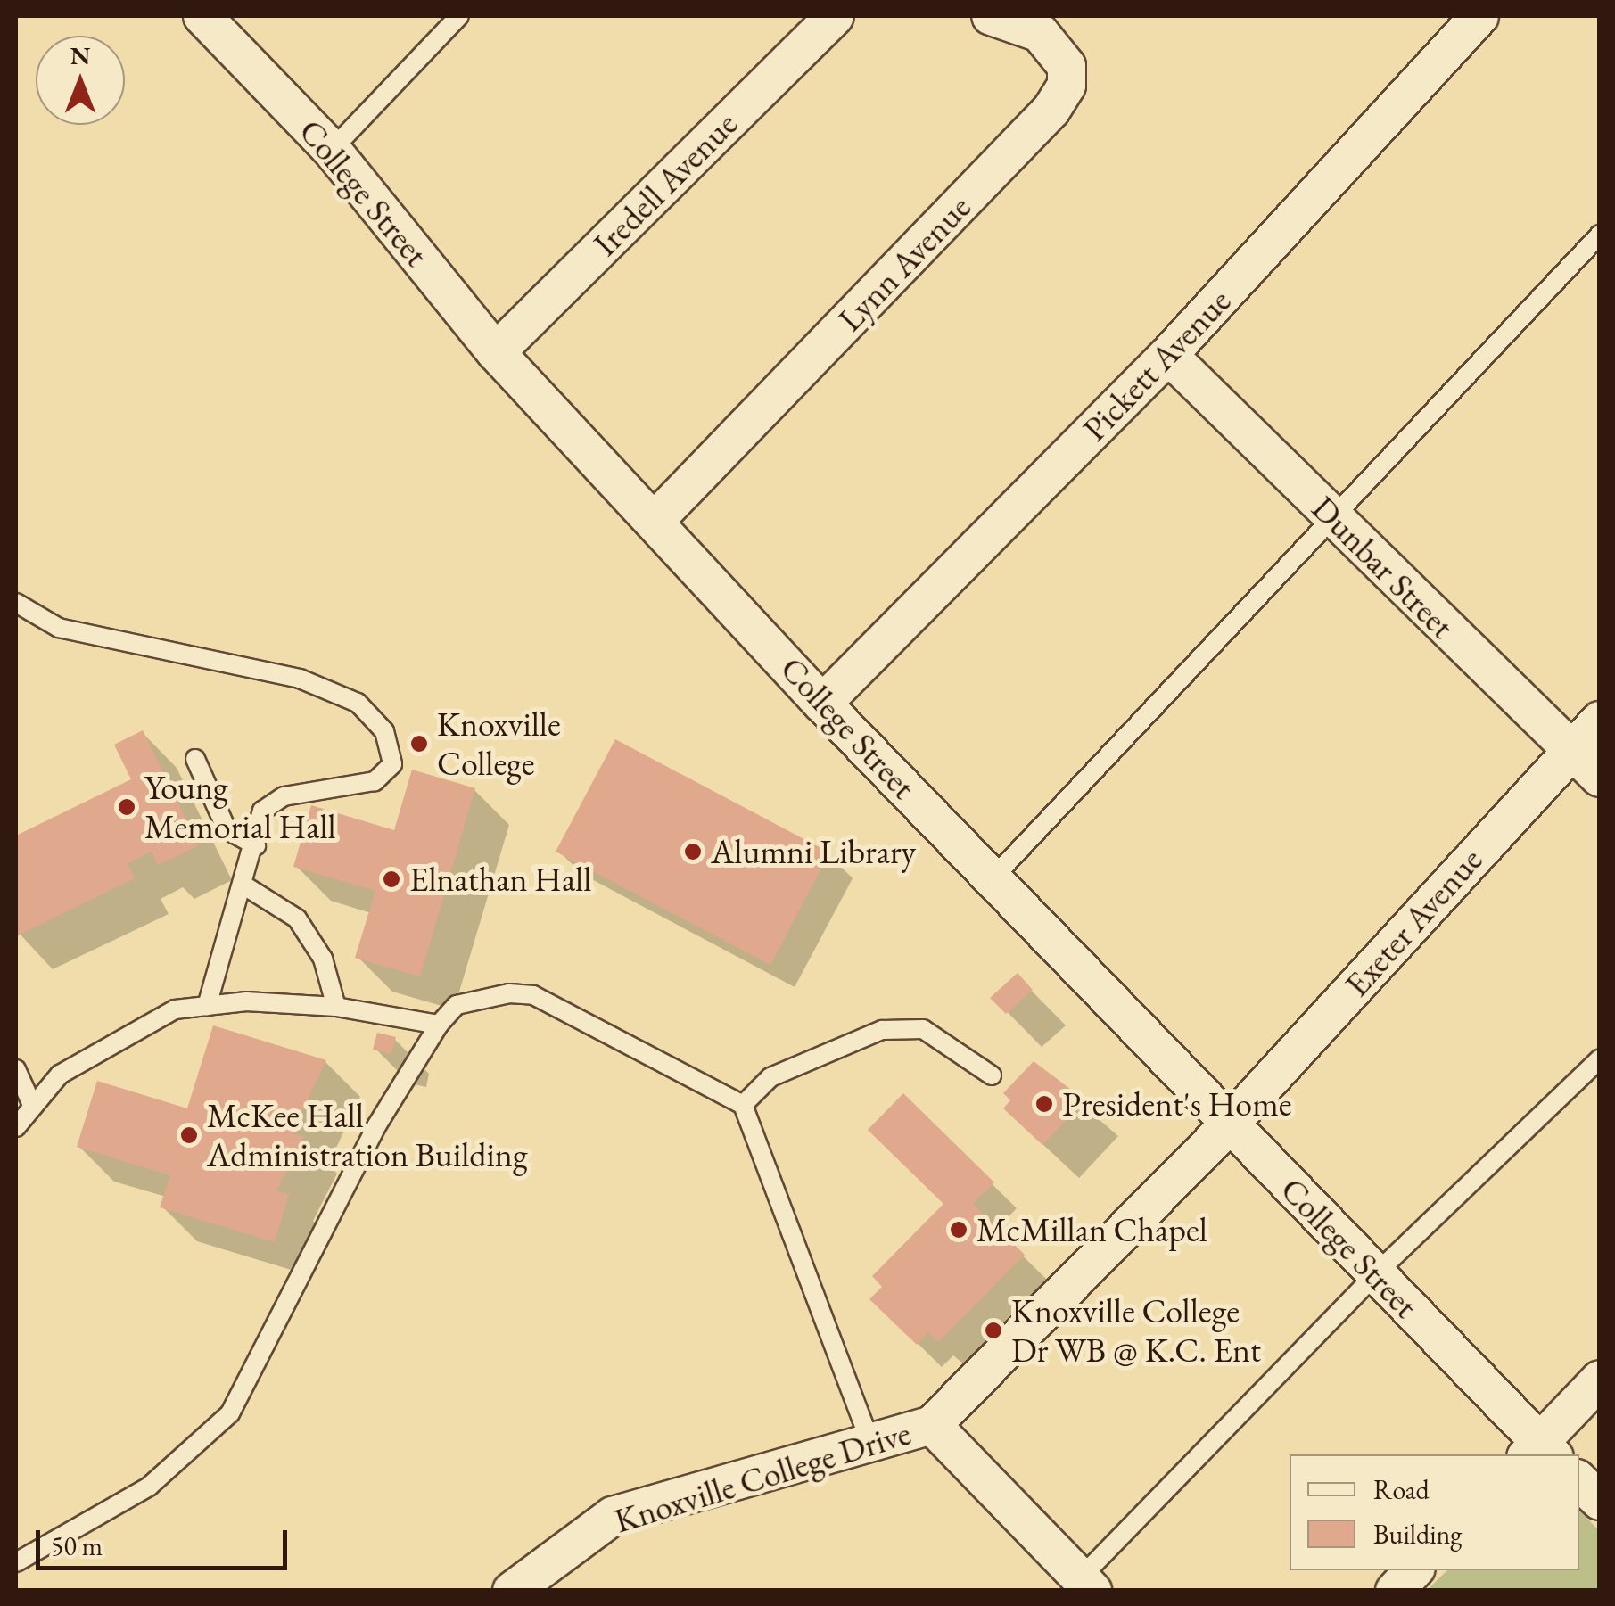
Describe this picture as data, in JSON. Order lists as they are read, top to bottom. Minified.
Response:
{"streets":{"street":["Iredell Avenue","College Street","Lynn Avenue","Pickett Avenue","Dunbar Street","Exeter Avenue","Knoxville College Drive"]},"crossings":[["Iredell Avenue","College Street"],["College Street","Lynn Avenue"],["College Street","Pickett Avenue"],["College Street","Exeter Avenue"],["College Street","Knoxville College Drive"],["Pickett Avenue","Dunbar Street"],["Dunbar Street","Exeter Avenue"],["Exeter Avenue","Knoxville College Drive"]],"places":["Knoxville College","Young Memorial Hall","Alumni Library","Elnathan Hall","President's Home","McKee Hall Administration Building","McMillan Chapel","Knoxville College Dr WB @ K.C. Ent"],"legend":["Road","Building"],"scale_bar":"50 m","north":"top"}
